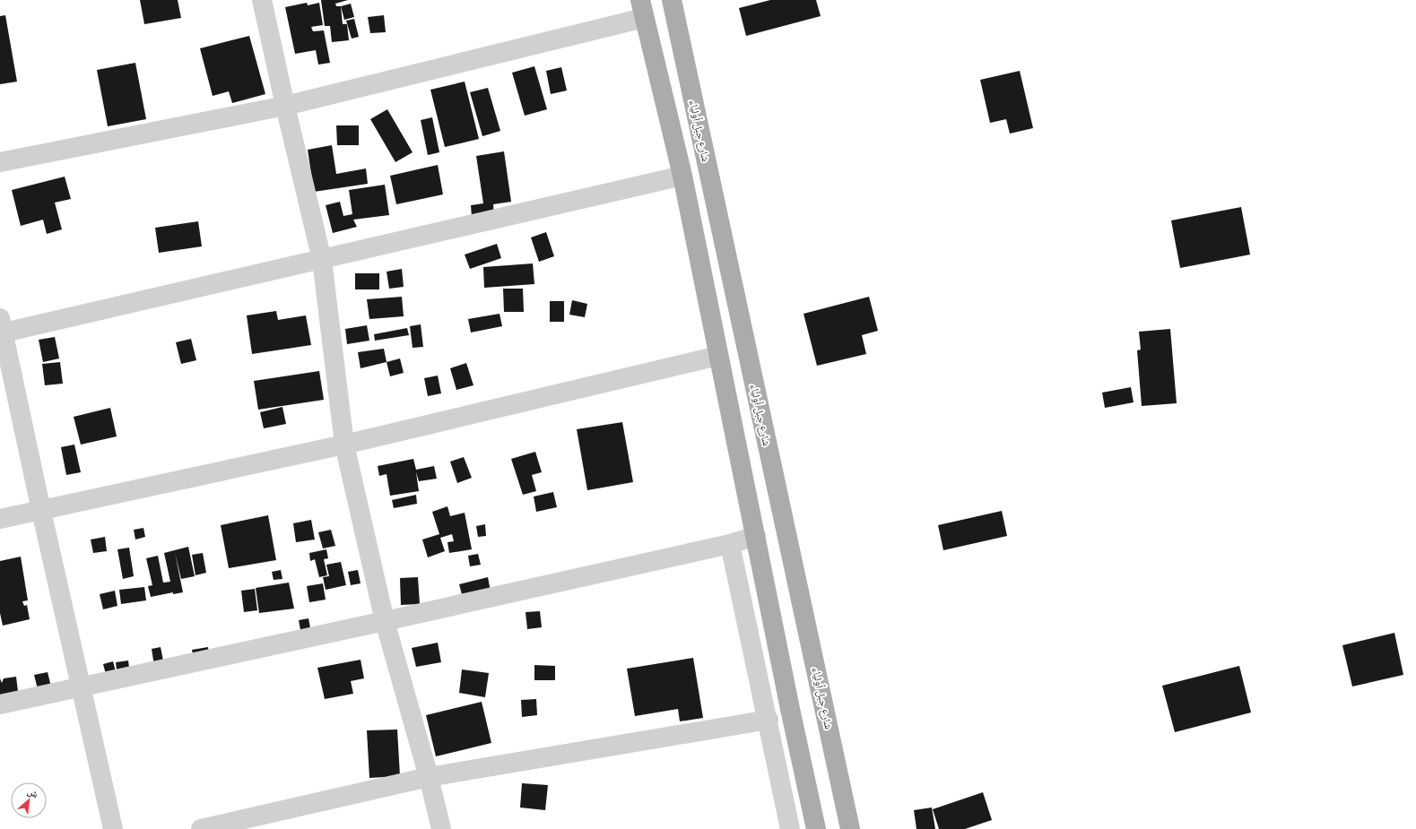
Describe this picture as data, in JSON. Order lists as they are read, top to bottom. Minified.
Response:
{"streets":{"main road":["شارع جبل أولياء"]},"north":"top right"}
